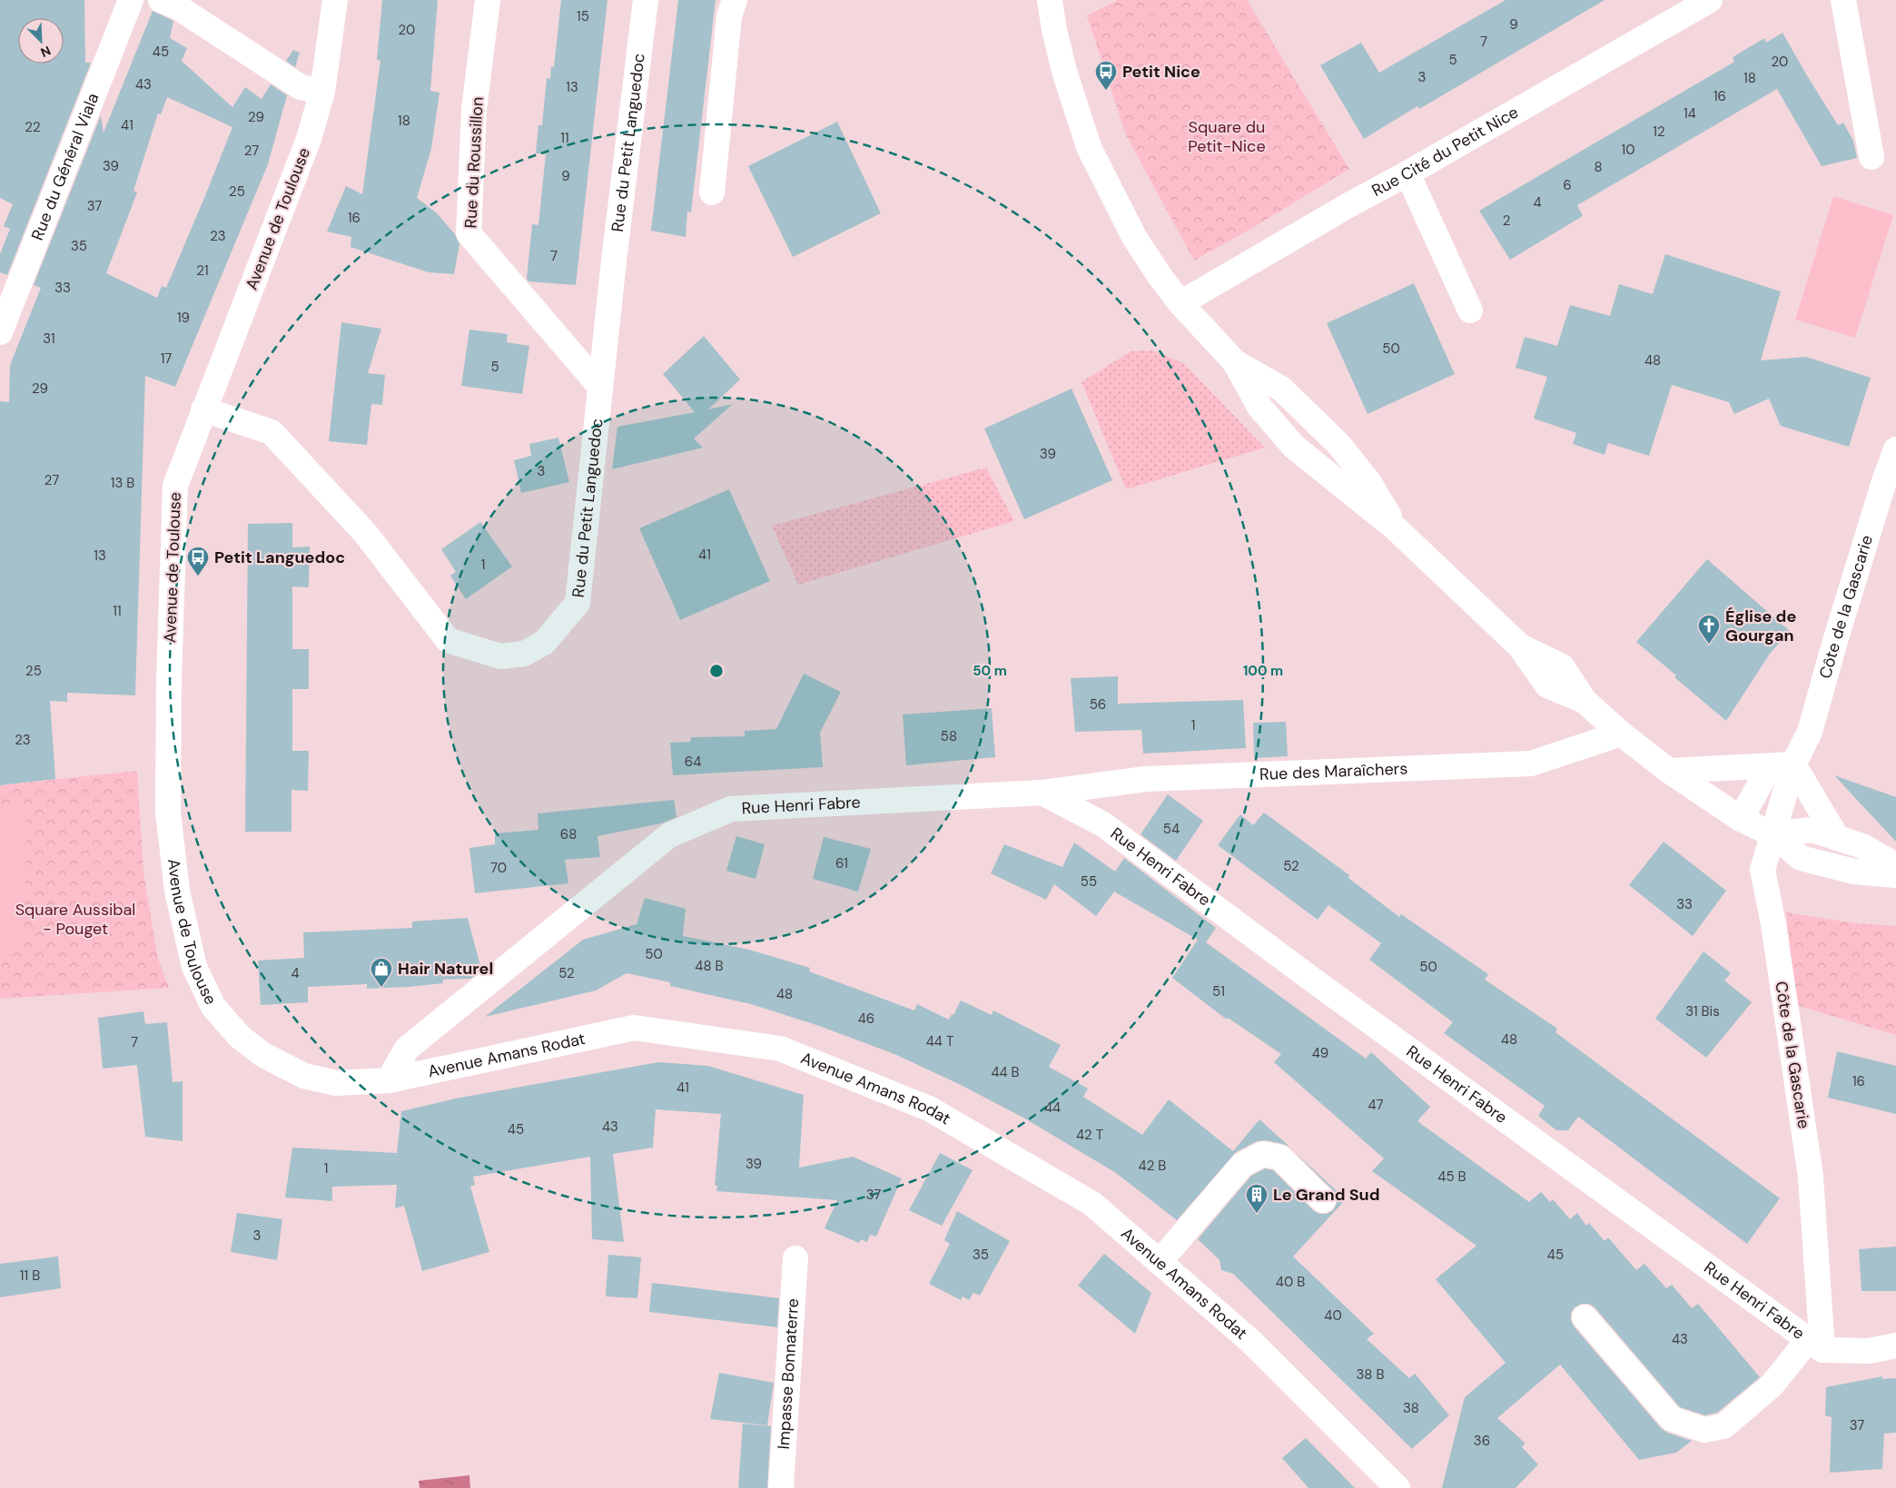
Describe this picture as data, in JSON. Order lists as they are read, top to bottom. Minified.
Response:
{"streets":{"street":["Rue du Petit Languedoc","Rue Cité du Petit Nice","Rue du Roussillon","Rue du Général Viala","Avenue de Toulouse","Côte de la Gascarie","Rue des Maraîchers","Rue Henri Fabre","Avenue Amans Rodat","Impasse Bonnaterre"]},"crossings":[["Rue du Petit Languedoc","Rue du Roussillon"],["Rue du Petit Languedoc","Avenue de Toulouse"],["Avenue de Toulouse","Avenue Amans Rodat"],["Côte de la Gascarie","Rue Henri Fabre"],["Rue des Maraîchers","Rue Henri Fabre"],["Rue Henri Fabre","Avenue Amans Rodat"]],"parks":["Square du Petit-Nice","Square Aussibal - Pouget"],"places":{"bus stop":["Petit Nice","Petit Languedoc"],"church":["Église de Gourgan"],"shop":["Hair Naturel"],"building":["Le Grand Sud"]},"house_numbers":["15","9","20","7","45","5","20","3","18","43","13","16","14","29","18","41","22","12","11","10","27","39","8","9","6","25","4","37","16","2","23","35","7","21","33","19","31","50","17","48","5","29","39","3","27","13 B","41","13","1","11","25","56","1","58","23","64","54","68","61","52","70","55","33","50","48 B","50","4","52","51","48","31 Bis","46","48","44 T","7","49","44 B","16","41","47","44","43","45","42 T","39","42 B","1","45 B","37","3","35","45","11 B","40 B","40","43","38 B","38","37","36"],"north":"bottom right","rings":["50 m","100 m"]}
